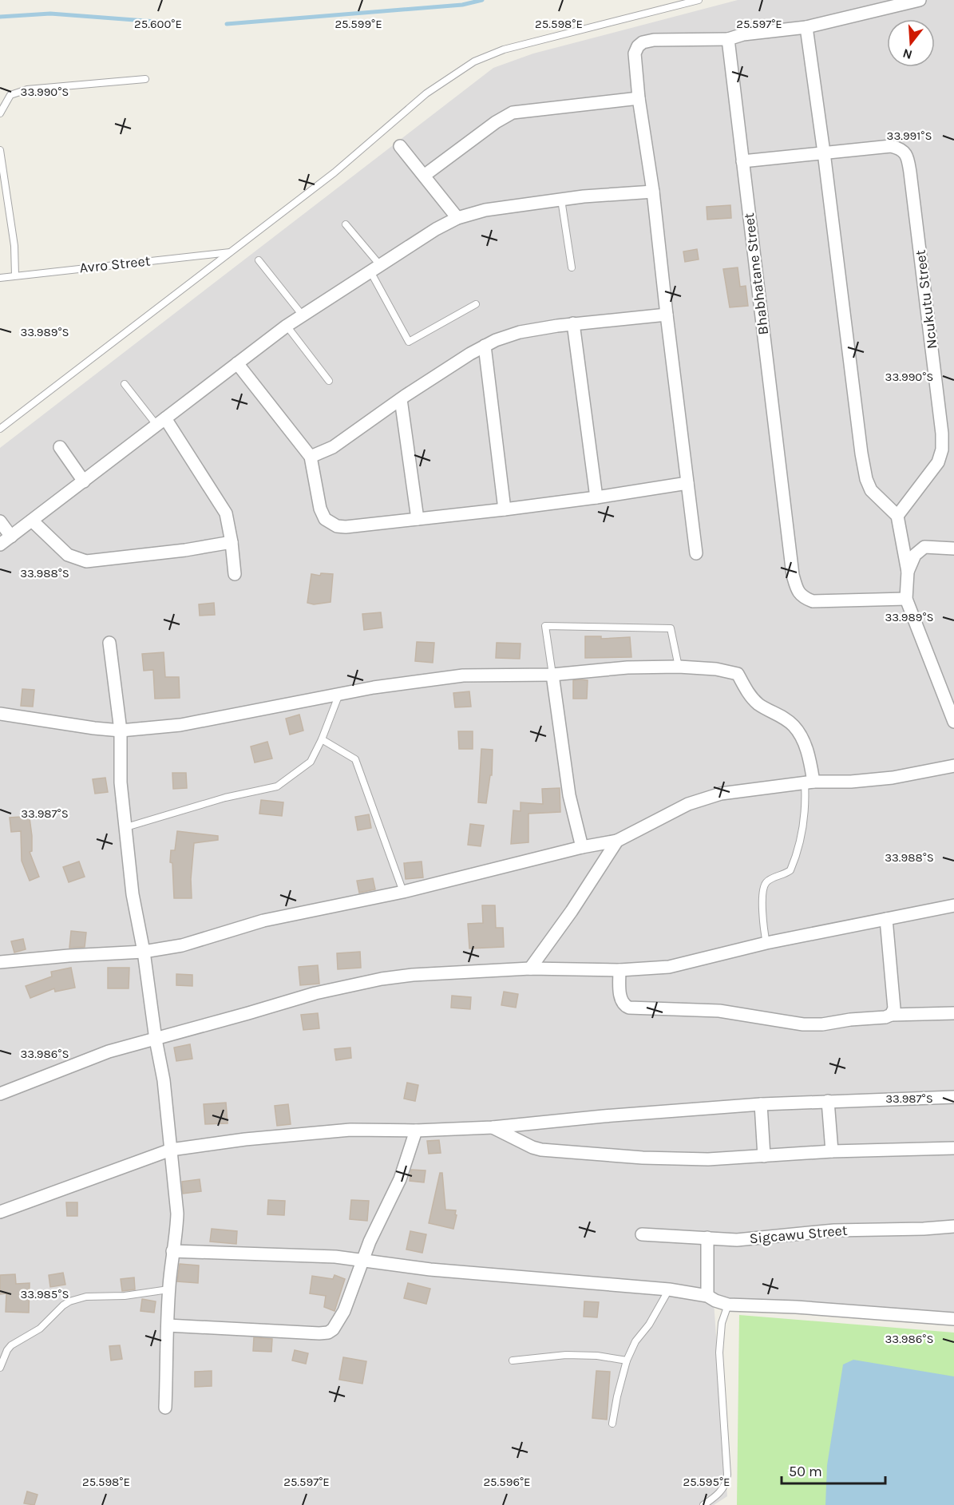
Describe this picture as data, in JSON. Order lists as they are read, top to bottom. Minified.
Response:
{"streets":{"street":["Bhabhatane Street","Ncukutu Street","Sigcawu Street"],"lane":["Avro Street"]},"crossings":[["Bhabhatane Street","Ncukutu Street"]],"scale_bar":"50 m","north":"bottom","coordinates":["25.600°E","25.599°E","25.598°E","25.597°E","33.990°S","33.991°S","33.989°S","33.988°S","33.987°S","33.986°S","33.985°S","25.596°E","25.595°E"]}
